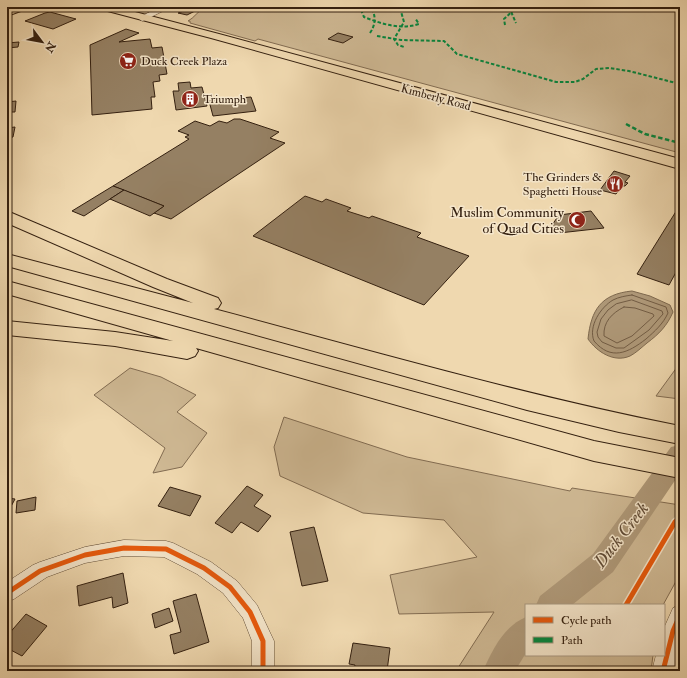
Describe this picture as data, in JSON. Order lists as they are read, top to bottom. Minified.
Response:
{"streets":{"main road":["Kimberly Road"]},"water":["Duck Creek"],"places":{"supermarket":["Duck Creek Plaza"],"building":["Triumph"],"restaurant":["The Grinders & Spaghetti House"],"mosque":["Muslim Community of Quad Cities"]},"legend":["Cycle path","Path"],"north":"bottom right"}
